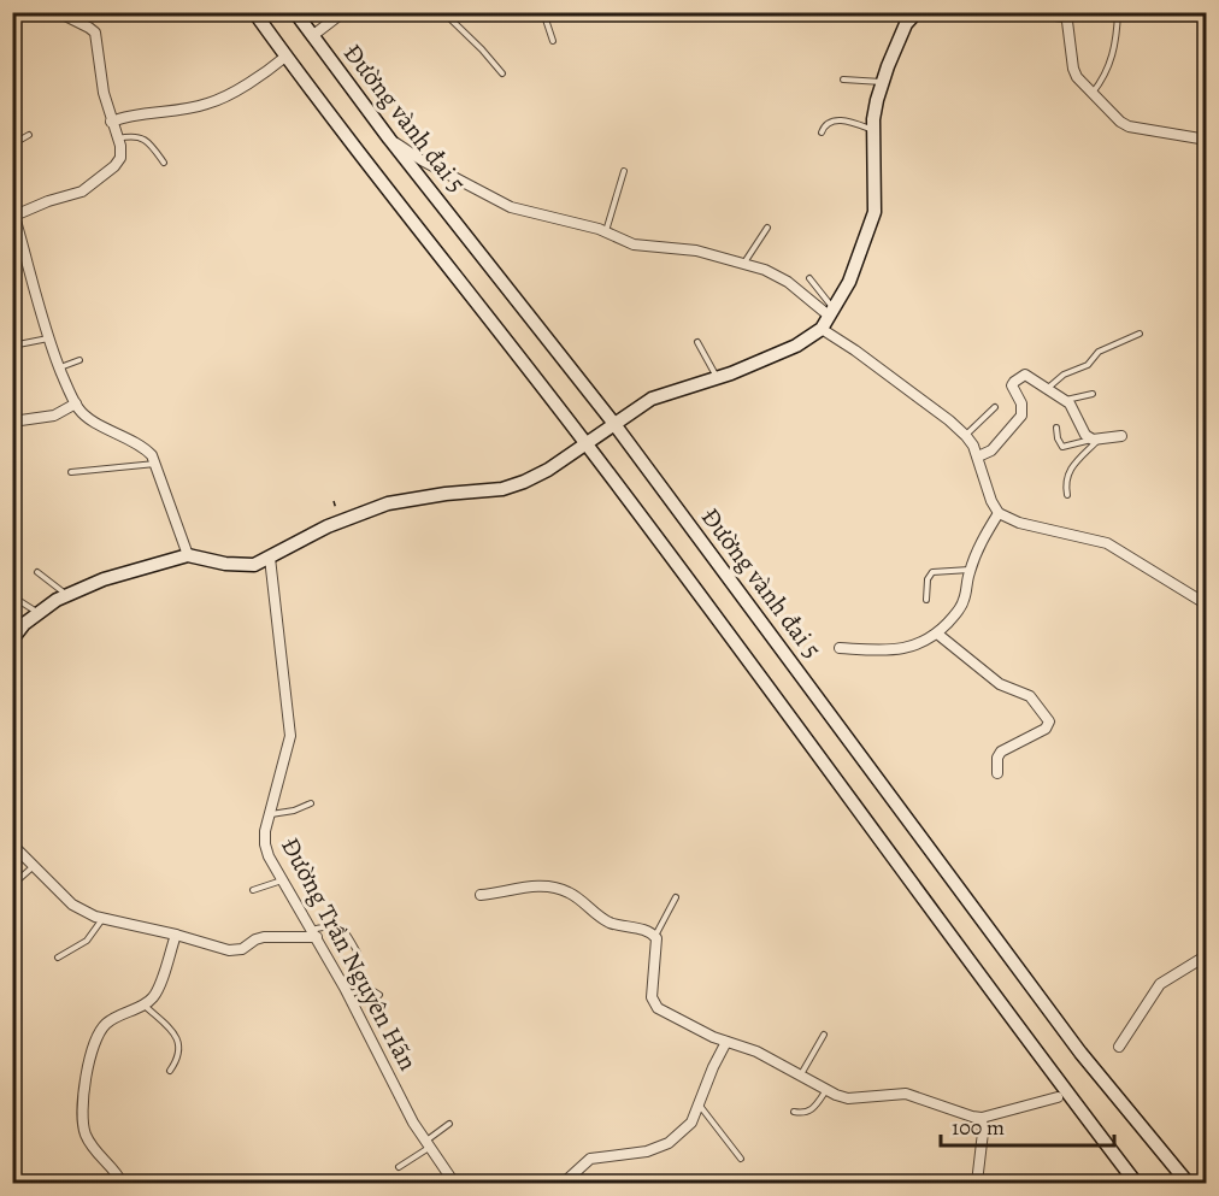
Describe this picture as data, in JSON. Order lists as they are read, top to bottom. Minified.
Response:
{"streets":{"main road":["Đường vành đai 5"],"street":["Đường Trần Nguyên Hãn"]},"scale_bar":"100 m"}
